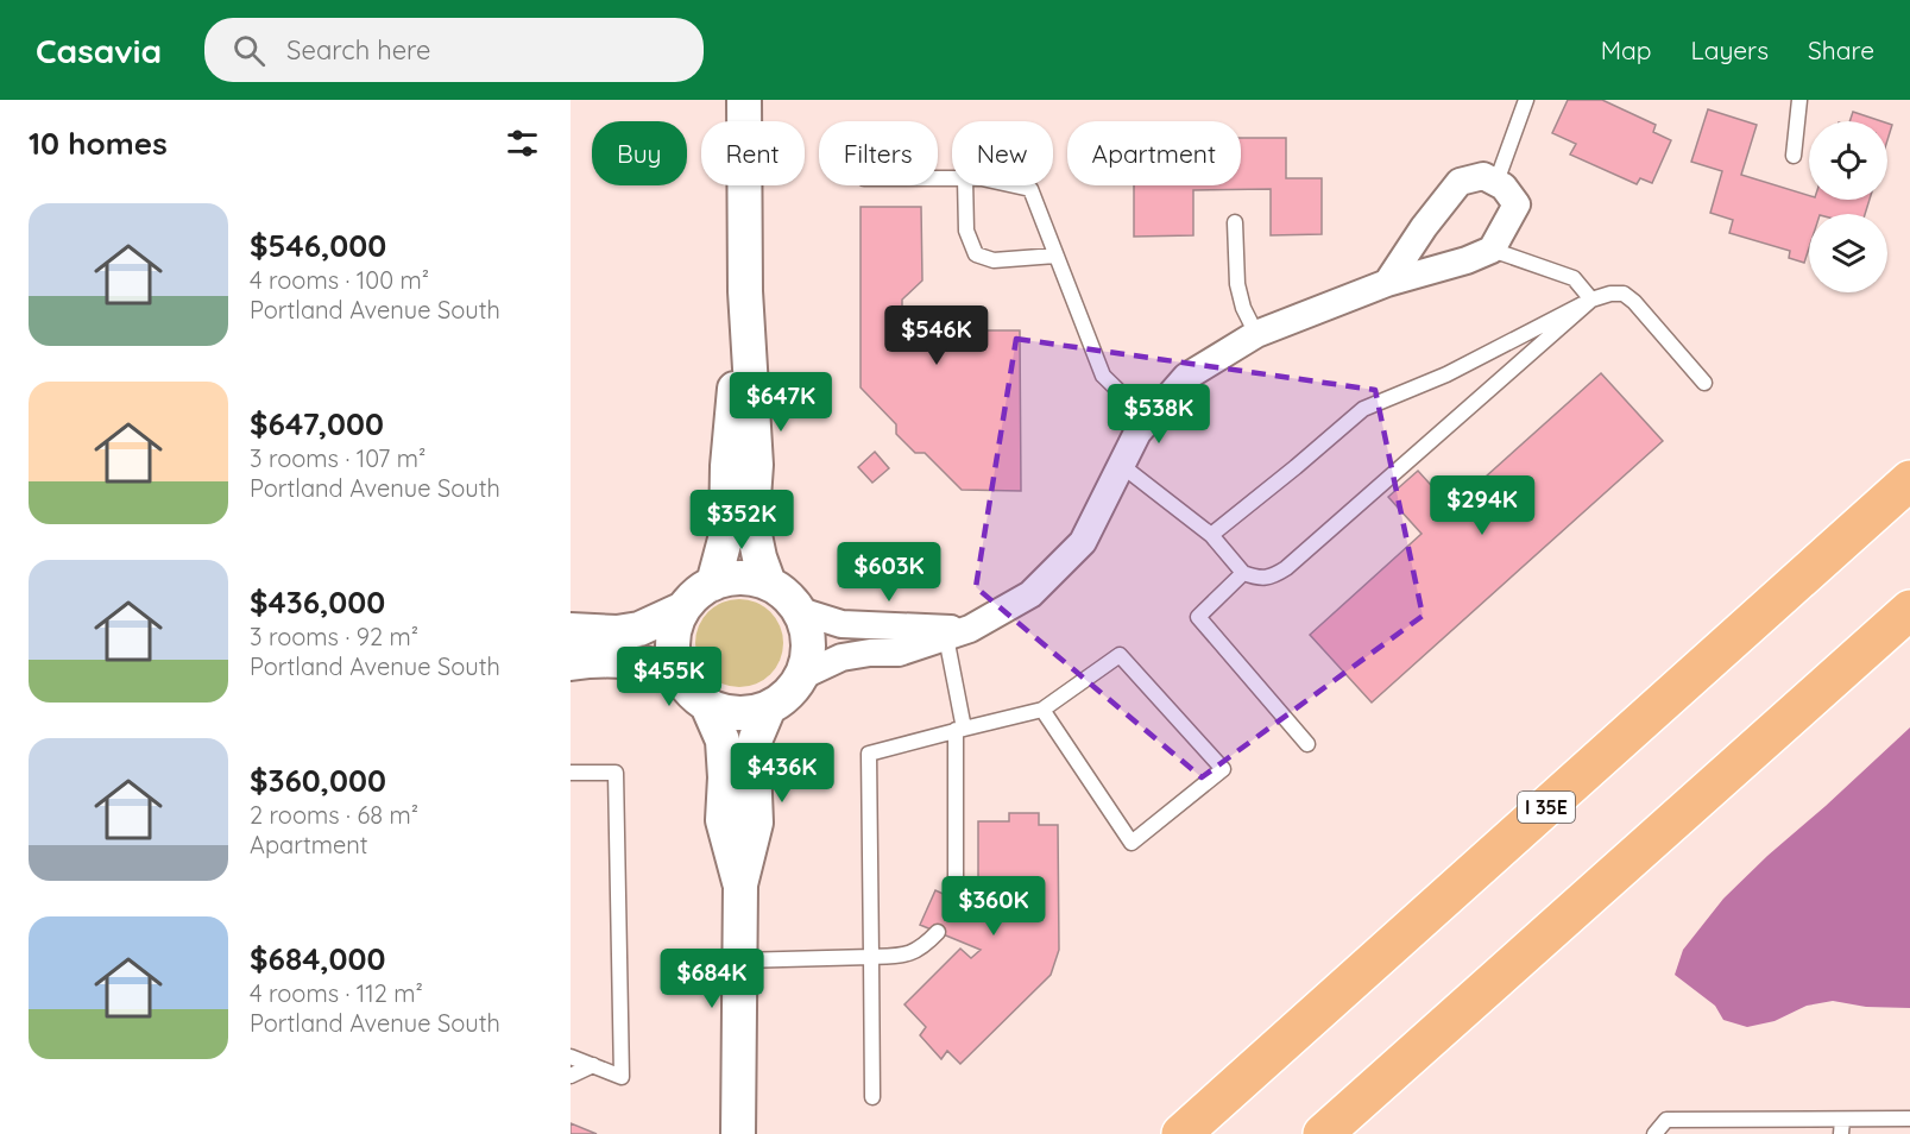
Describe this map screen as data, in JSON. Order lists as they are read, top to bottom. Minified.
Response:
{"streets":{"highway":["I 35E"]},"page":{"header":"Casavia","search":"Search here","nav":["Map","Layers","Share"],"heading":"10 homes","chip":["Buy","Rent","Filters","New","Apartment"],"list":[{"name":"$546,000","note":"4 rooms · 100 m² · Portland Avenue South"},{"name":"$647,000","note":"3 rooms · 107 m² · Portland Avenue South"},{"name":"$436,000","note":"3 rooms · 92 m² · Portland Avenue South"},{"name":"$360,000","note":"2 rooms · 68 m² · Apartment"},{"name":"$684,000","note":"4 rooms · 112 m² · Portland Avenue South"}],"price":["$546K","$647K","$538K","$294K","$352K","$603K","$455K","$436K","$360K","$684K"]}}
